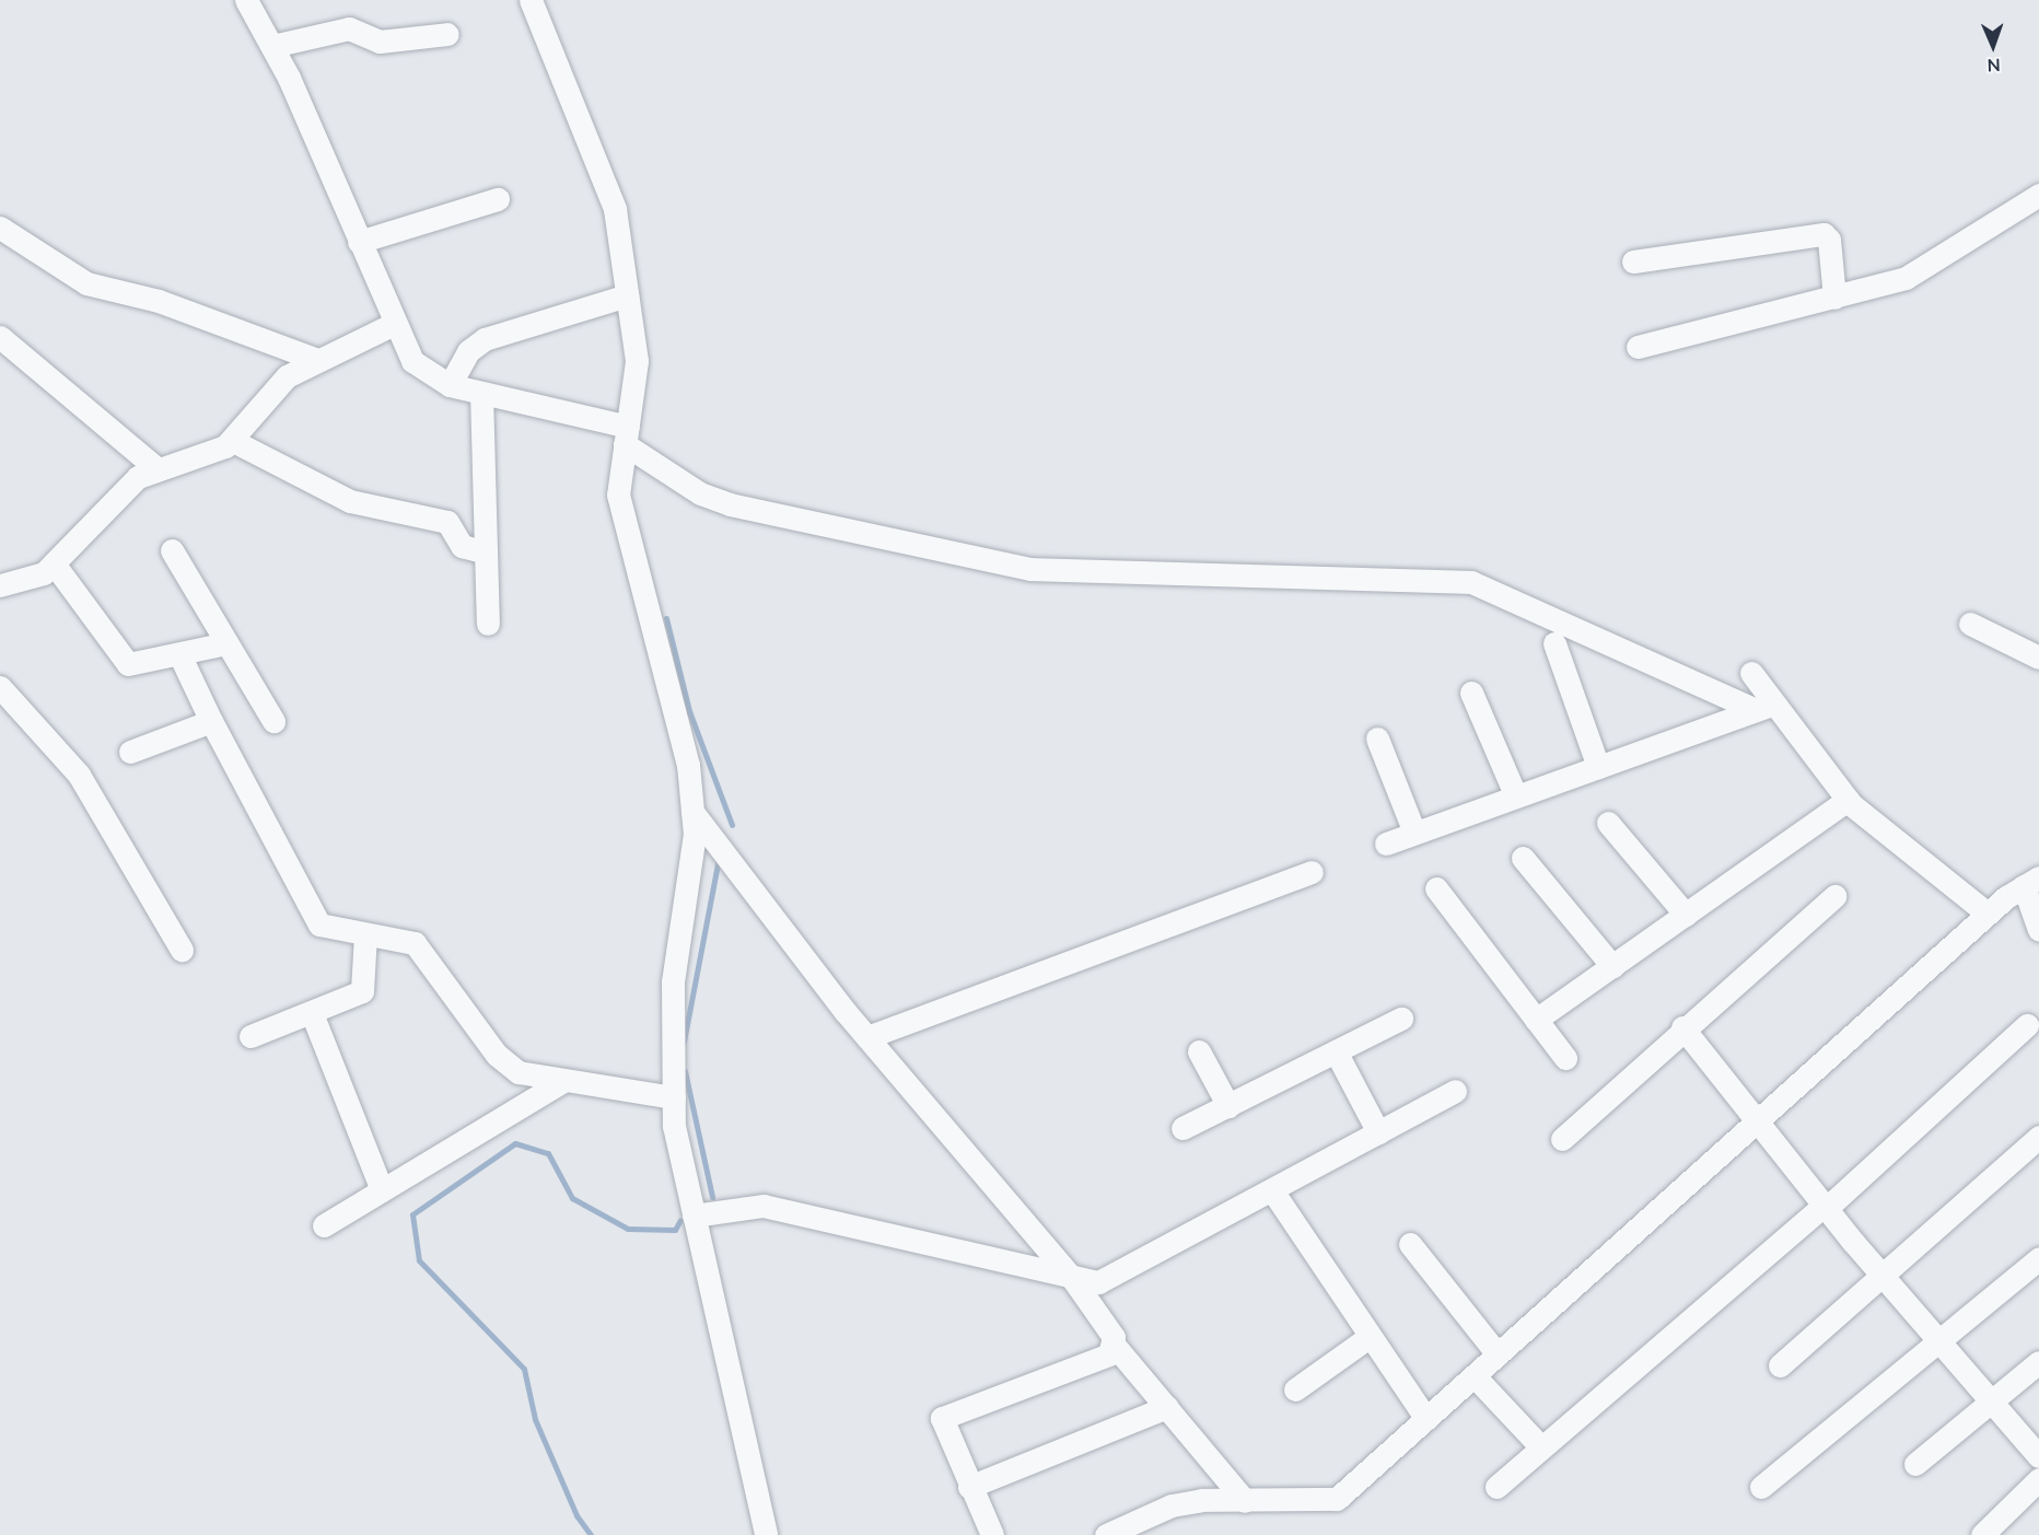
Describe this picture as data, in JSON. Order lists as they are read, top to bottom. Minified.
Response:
{"north":"bottom"}
